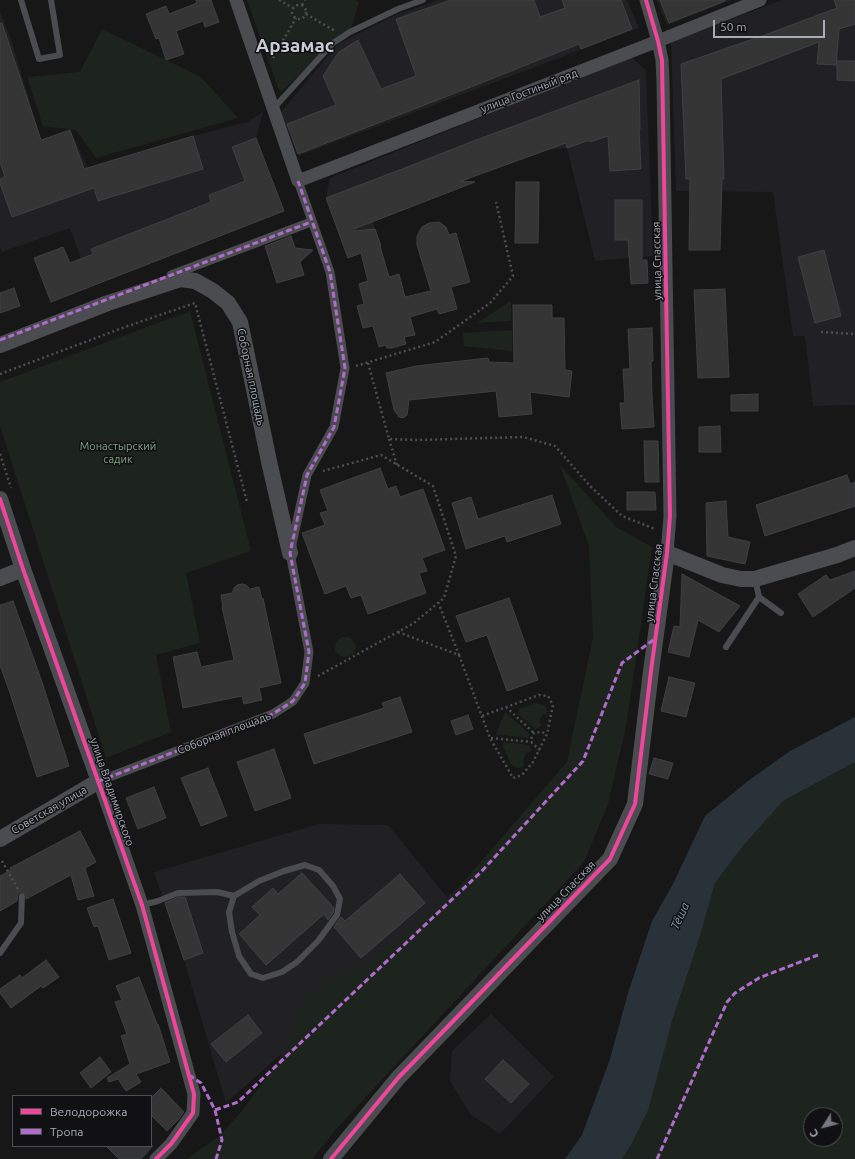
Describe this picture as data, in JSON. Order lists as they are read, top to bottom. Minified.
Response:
{"streets":{"street":["улица Гостиный ряд","улица Спасская","Соборная площадь","улица Владимирского","Советская улица"]},"crossings":[["улица Гостиный ряд","улица Спасская"],["улица Гостиный ряд","Соборная площадь"],["Соборная площадь","улица Владимирского"],["Соборная площадь","Советская улица"],["улица Владимирского","Советская улица"]],"districts":["Арзамас"],"water":["Тёша"],"parks":["Монастырский садик"],"legend":["Велодорожка","Тропа"],"scale_bar":"50 m","north":"bottom left"}
